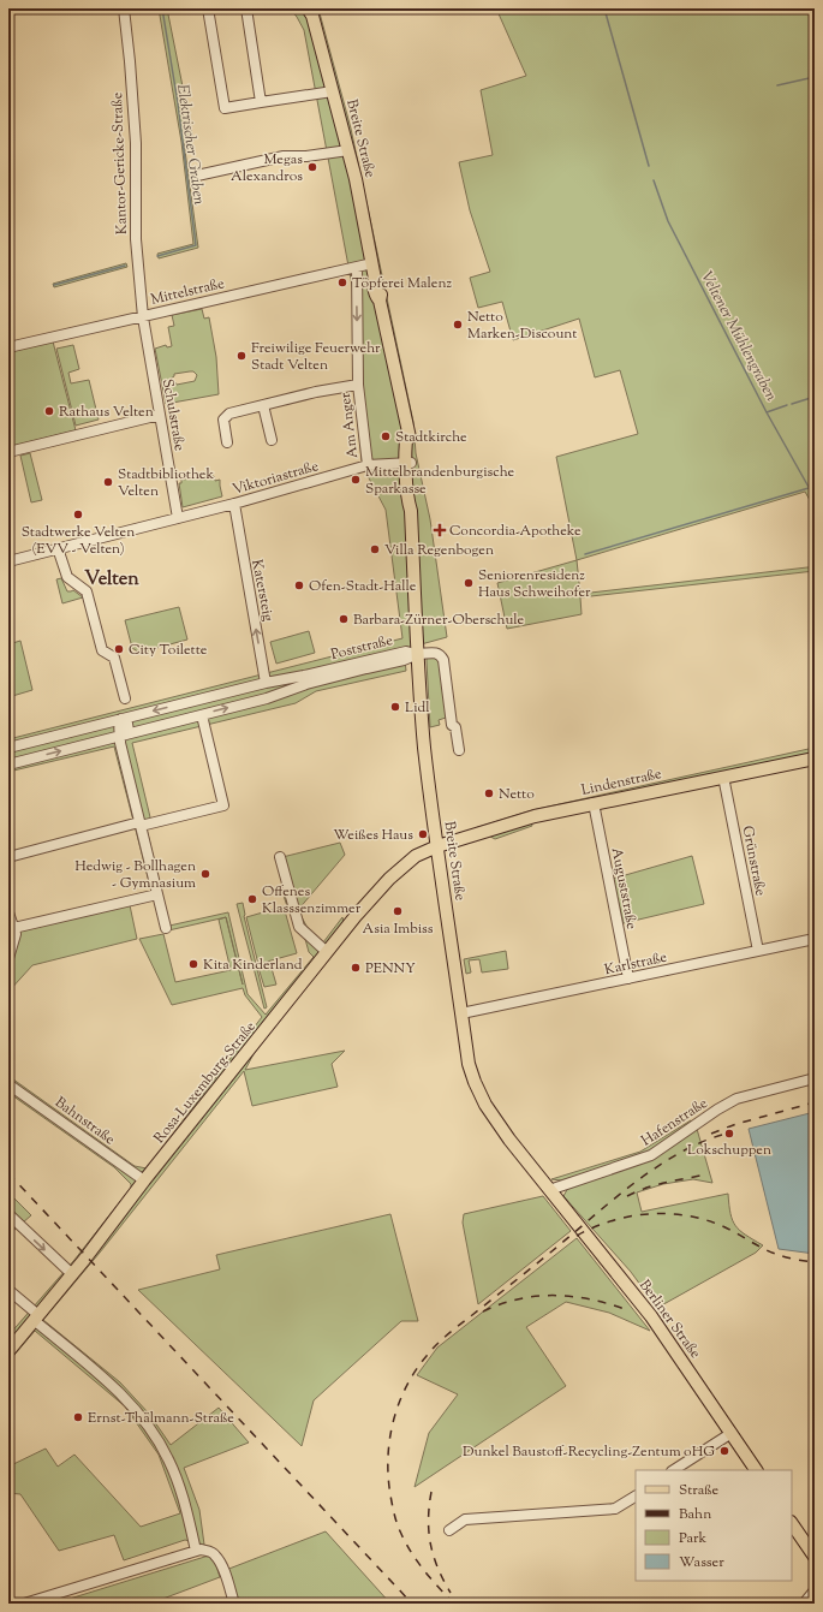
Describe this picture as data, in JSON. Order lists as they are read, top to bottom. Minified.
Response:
{"streets":{"main road":["Breite Straße","Lindenstraße","Rosa-Luxemburg-Straße","Berliner Straße"],"street":["Kantor-Gericke-Straße","Mittelstraße","Schulstraße","Am Anger","Viktoriastraße","Katersteig","Poststraße","Grünstraße","Auguststraße","Karlstraße","Bahnstraße","Hafenstraße"]},"crossings":[["Breite Straße","Mittelstraße"],["Breite Straße","Viktoriastraße"],["Breite Straße","Poststraße"],["Breite Straße","Lindenstraße"],["Breite Straße","Karlstraße"],["Breite Straße","Rosa-Luxemburg-Straße"],["Breite Straße","Hafenstraße"],["Breite Straße","Berliner Straße"],["Kantor-Gericke-Straße","Mittelstraße"],["Kantor-Gericke-Straße","Schulstraße"],["Mittelstraße","Schulstraße"],["Mittelstraße","Am Anger"],["Schulstraße","Viktoriastraße"],["Am Anger","Viktoriastraße"],["Viktoriastraße","Katersteig"],["Katersteig","Poststraße"],["Lindenstraße","Grünstraße"],["Lindenstraße","Auguststraße"],["Lindenstraße","Rosa-Luxemburg-Straße"],["Grünstraße","Karlstraße"],["Auguststraße","Karlstraße"],["Rosa-Luxemburg-Straße","Bahnstraße"],["Hafenstraße","Berliner Straße"]],"one_way":["Am Anger","Katersteig"],"districts":["Velten"],"water":["Elektrischer Graben","Veltener Mühlengraben"],"places":{"other":["Megas Alexandros","Töpferei Malenz","Netto Marken-Discount","Freiwilige Feuerwehr Stadt Velten","Rathaus Velten","Stadtkirche","Mittelbrandenburgische Sparkasse","Stadtbibliothek Velten","Stadtwerke Velten (EVV - Velten)","Villa Regenbogen","Seniorenresidenz Haus Schweihofer","Ofen-Stadt-Halle","Barbara-Zürner-Oberschule","City Toilette","Lidl","Netto","Weißes Haus","Hedwig - Bollhagen - Gymnasium","Offenes Klasssenzimmer","Asia Imbiss","Kita Kinderland","PENNY","Lokschuppen","Ernst-Thälmann-Straße","Dunkel Baustoff-Recycling-Zentum oHG"],"health":["Concordia-Apotheke"]},"legend":["Straße","Bahn","Park","Wasser"]}
